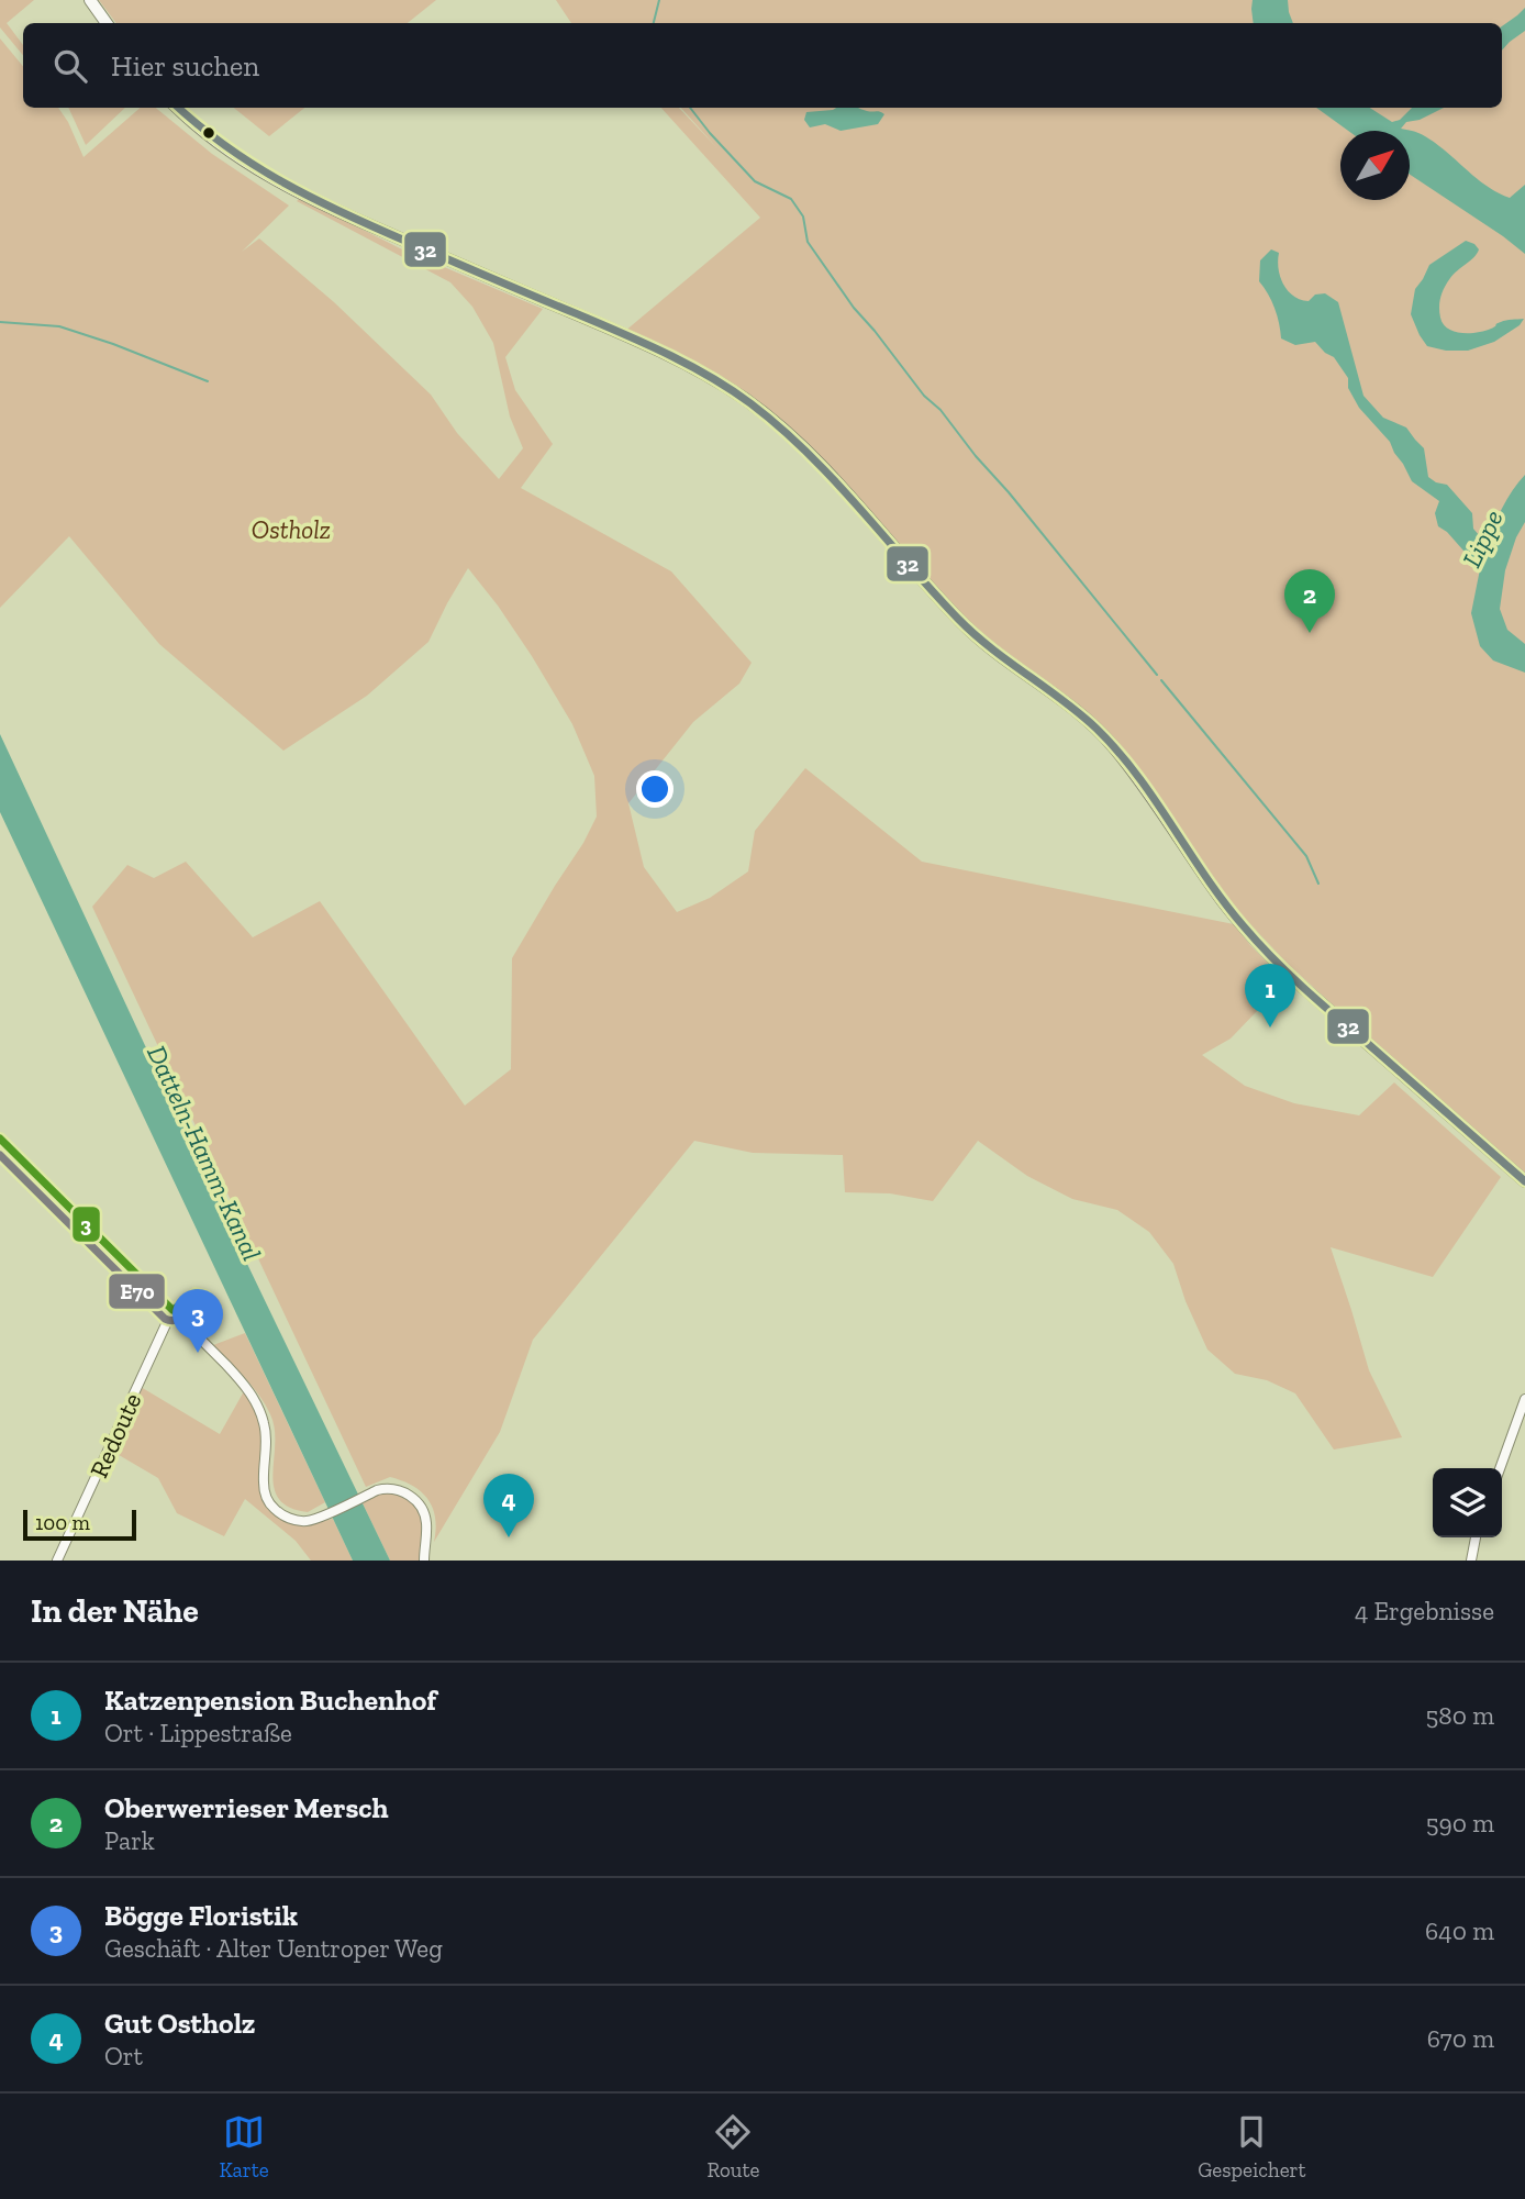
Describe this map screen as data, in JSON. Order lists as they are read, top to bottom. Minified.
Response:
{"streets":{"street":["Redoute"]},"water":["Lippe","Datteln-Hamm-Kanal"],"parks":["Ostholz"],"lines":["transit line 32","transit line 3","transit line E70"],"scale_bar":"100 m","north":"top right","page":{"search":"Hier suchen","pins":["2","1","3","4"],"scale":"100 m","heading":["In der Nähe","4 Ergebnisse"],"list":[{"mark":"1","name":"Katzenpension Buchenhof","note":"Ort · Lippestraße","value":"580 m"},{"mark":"2","name":"Oberwerrieser Mersch","note":"Park","value":"590 m"},{"mark":"3","name":"Bögge Floristik","note":"Geschäft · Alter Uentroper Weg","value":"640 m"},{"mark":"4","name":"Gut Ostholz","note":"Ort","value":"670 m"}],"nav":["Karte","Route","Gespeichert"]}}
